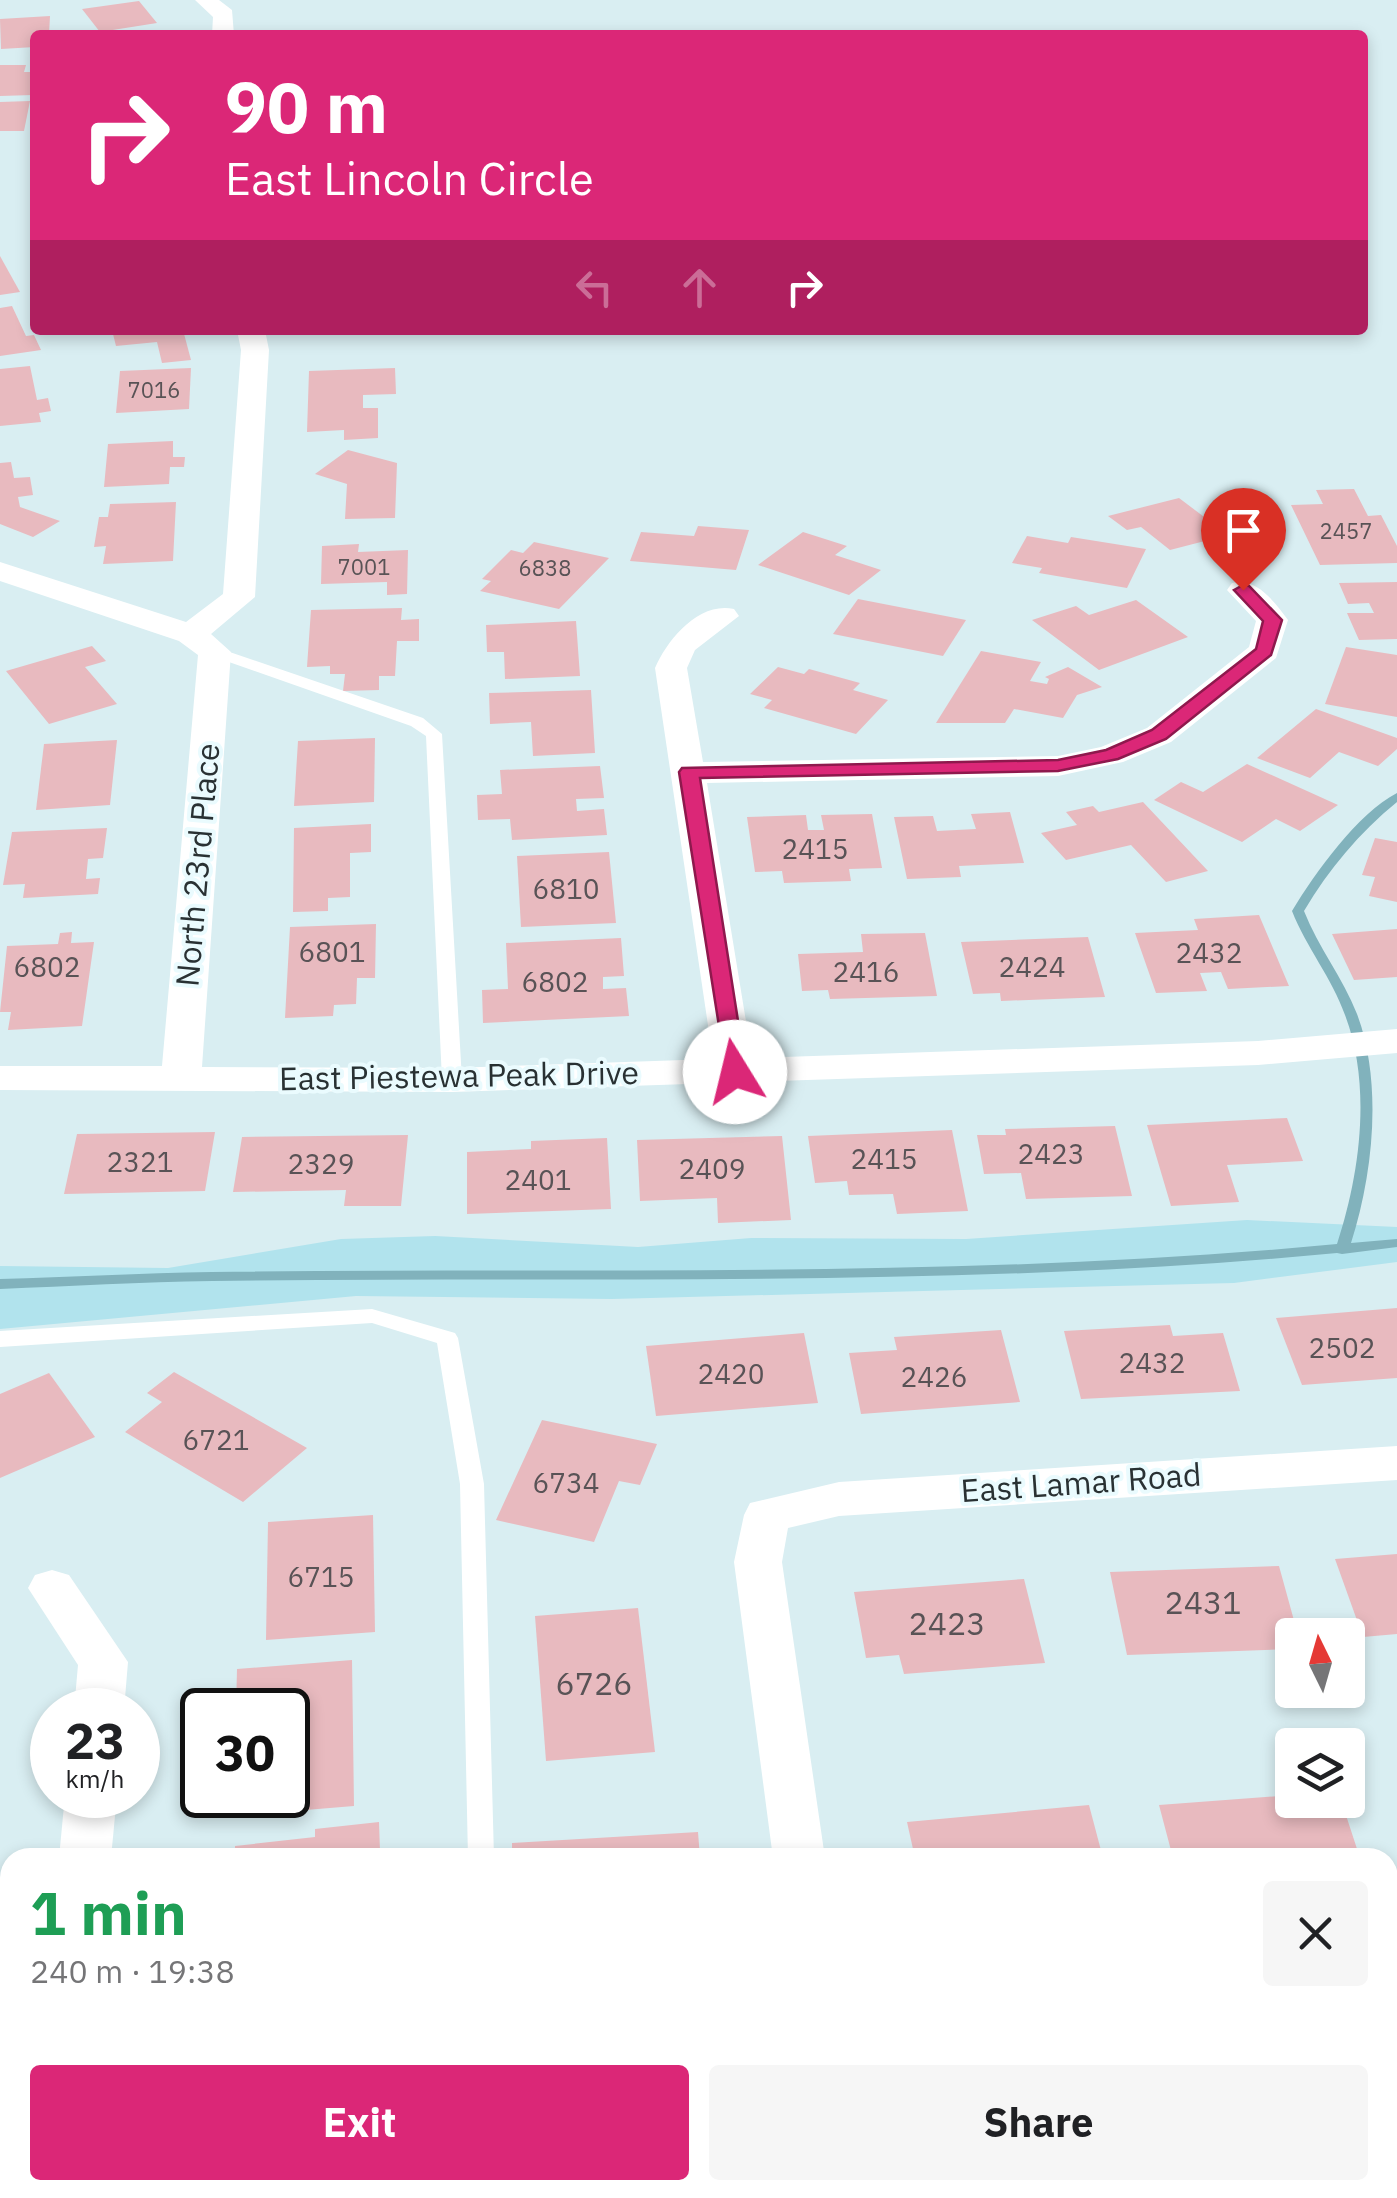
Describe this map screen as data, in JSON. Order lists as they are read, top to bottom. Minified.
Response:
{"streets":{"street":["North 23rd Place","East Piestewa Peak Drive","East Lamar Road"]},"crossings":[["North 23rd Place","East Piestewa Peak Drive"]],"house_numbers":["7016","2457","7001","6838","2415","6810","6801","2432","6802","2424","2416","6802","2423","2415","2321","2329","2409","2401","2502","2432","2420","2426","6721","6734","6715","2431","2423","6726"],"north":"top","page":{"turn":["90 m","East Lincoln Circle"],"speed":"23 km/h","limit":"30","heading":["1 min","240 m · 19:38"],"buttons":["Exit","Share"]}}
